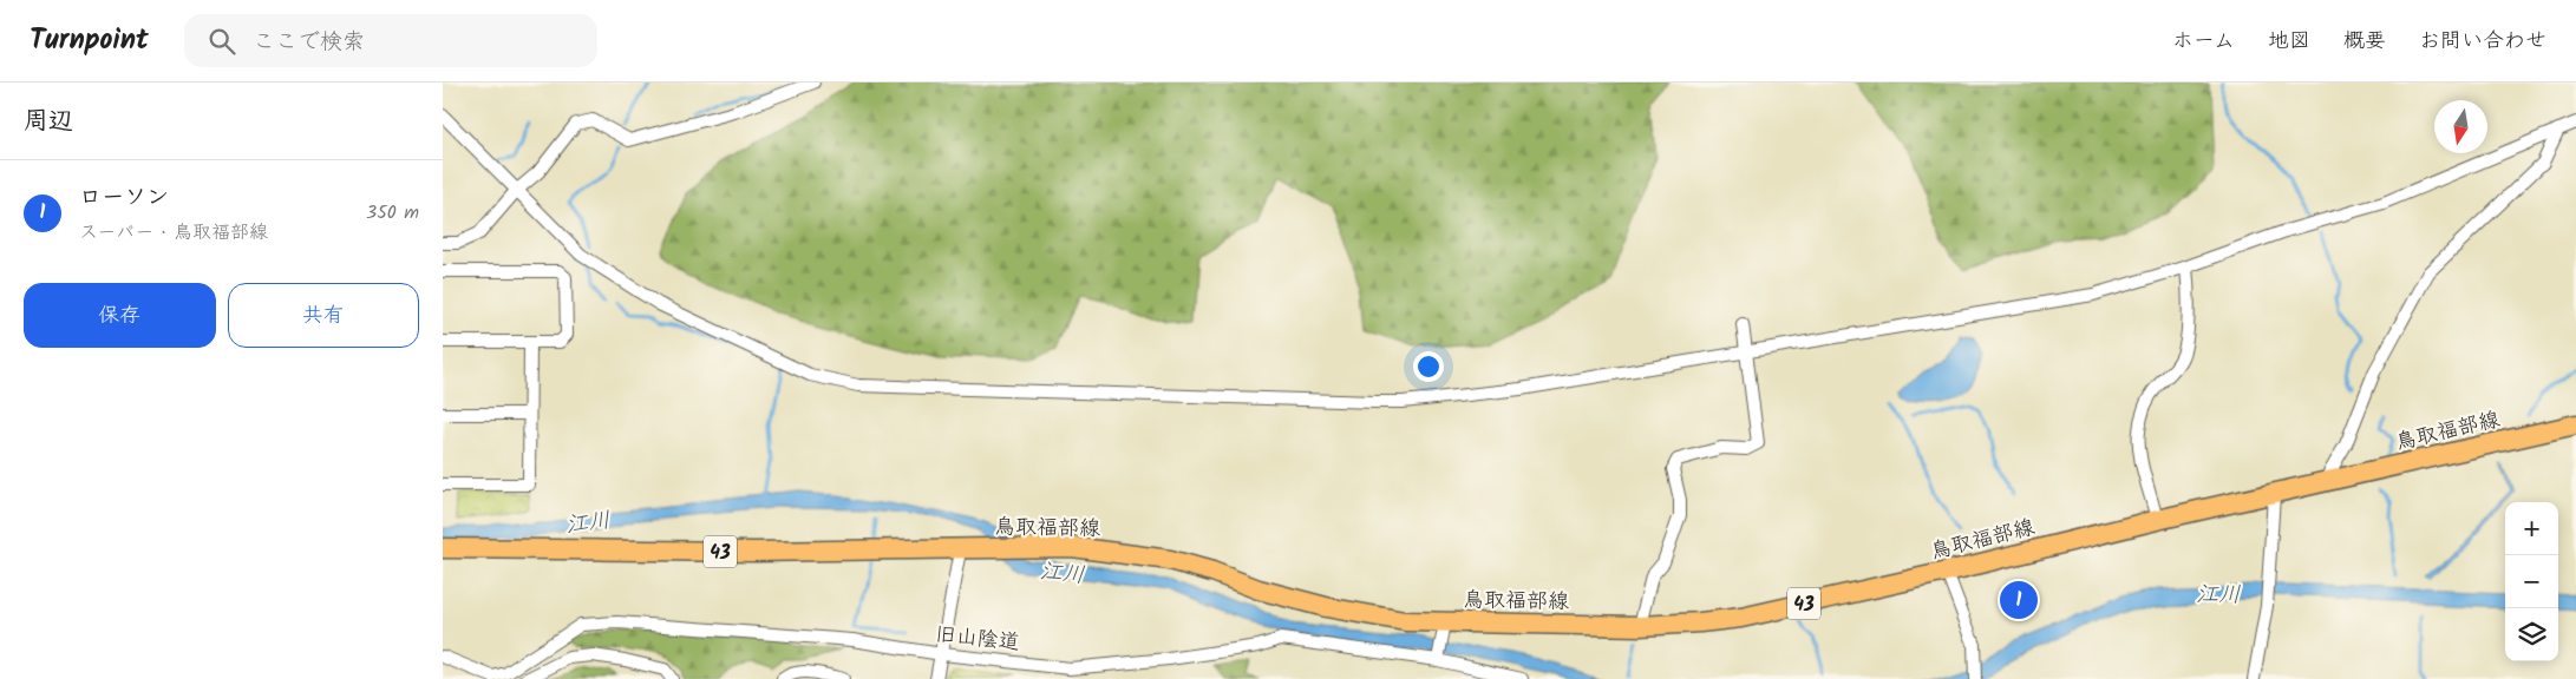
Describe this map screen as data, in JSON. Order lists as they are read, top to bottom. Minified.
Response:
{"streets":{"main road":["鳥取福部線","43"],"street":["旧山陰道"]},"water":["江川"],"north":"bottom","page":{"header":"Turnpoint","search":"ここで検索","nav":["ホーム","地図","概要","お問い合わせ"],"heading":"周辺","list":[{"mark":"1","name":"ローソン","note":"スーパー · 鳥取福部線","value":"350 m"}],"buttons":["保存","共有"],"map_buttons":["+","−"],"pins":"1"}}
